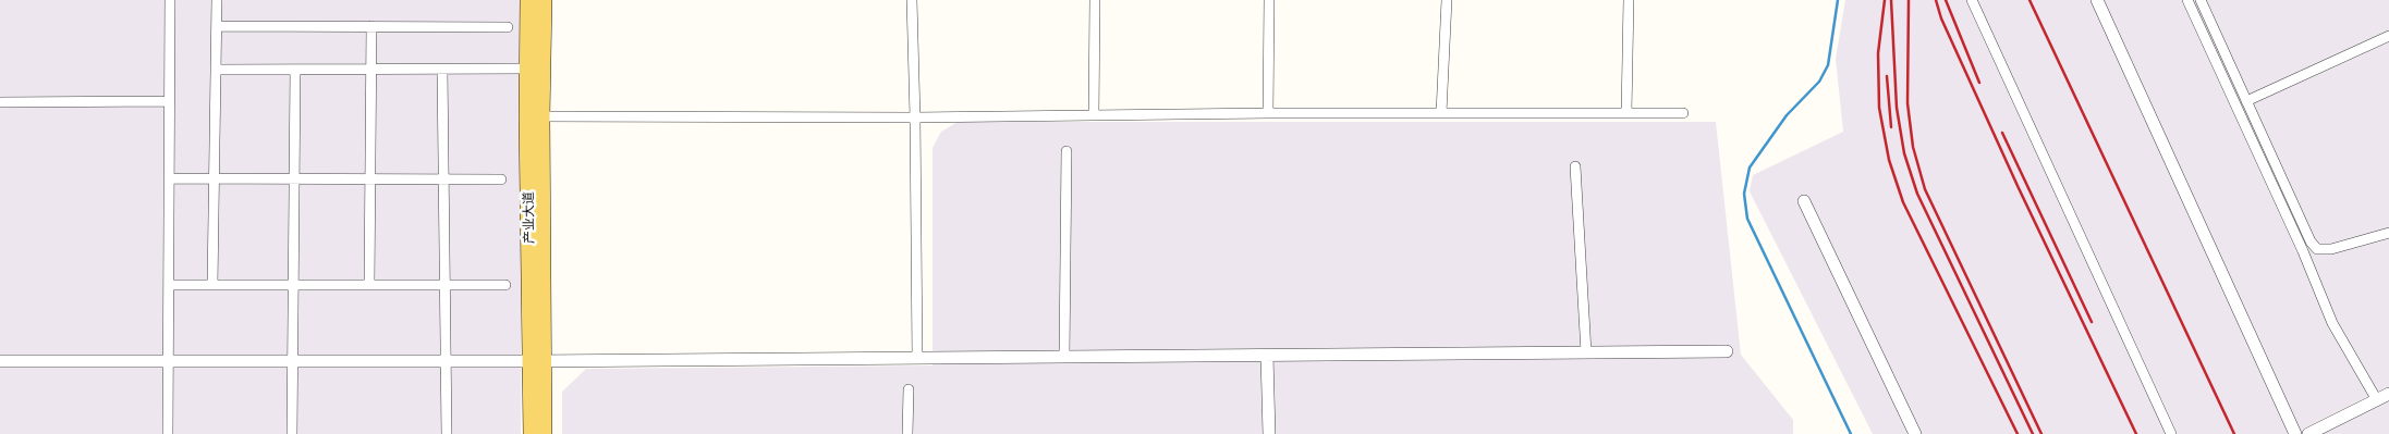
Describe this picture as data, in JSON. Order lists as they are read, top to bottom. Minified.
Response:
{"streets":{"main road":["产业大道"]}}
